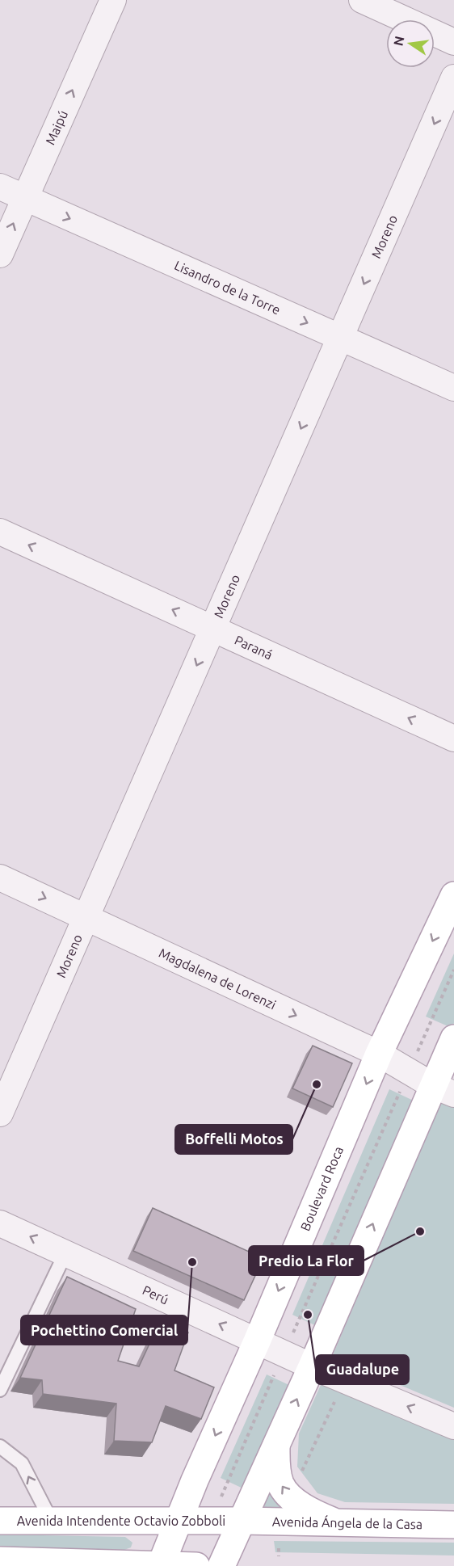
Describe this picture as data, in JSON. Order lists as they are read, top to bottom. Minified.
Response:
{"streets":{"main road":["Boulevard Roca","Avenida Intendente Octavio Zobboli","Avenida Ángela de la Casa"],"street":["Maipú","Moreno","Lisandro de la Torre","Paraná","Magdalena de Lorenzi","Perú"]},"crossings":[["Maipú","Lisandro de la Torre"],["Moreno","Lisandro de la Torre"],["Moreno","Paraná"],["Moreno","Magdalena de Lorenzi"],["Magdalena de Lorenzi","Boulevard Roca"],["Boulevard Roca","Perú"],["Boulevard Roca","Avenida Intendente Octavio Zobboli"],["Avenida Intendente Octavio Zobboli","Avenida Ángela de la Casa"]],"one_way":["Maipú","Moreno","Lisandro de la Torre","Paraná","Magdalena de Lorenzi","Perú"],"places":["Boffelli Motos","Predio La Flor","Pochettino Comercial","Guadalupe"],"north":"left"}
